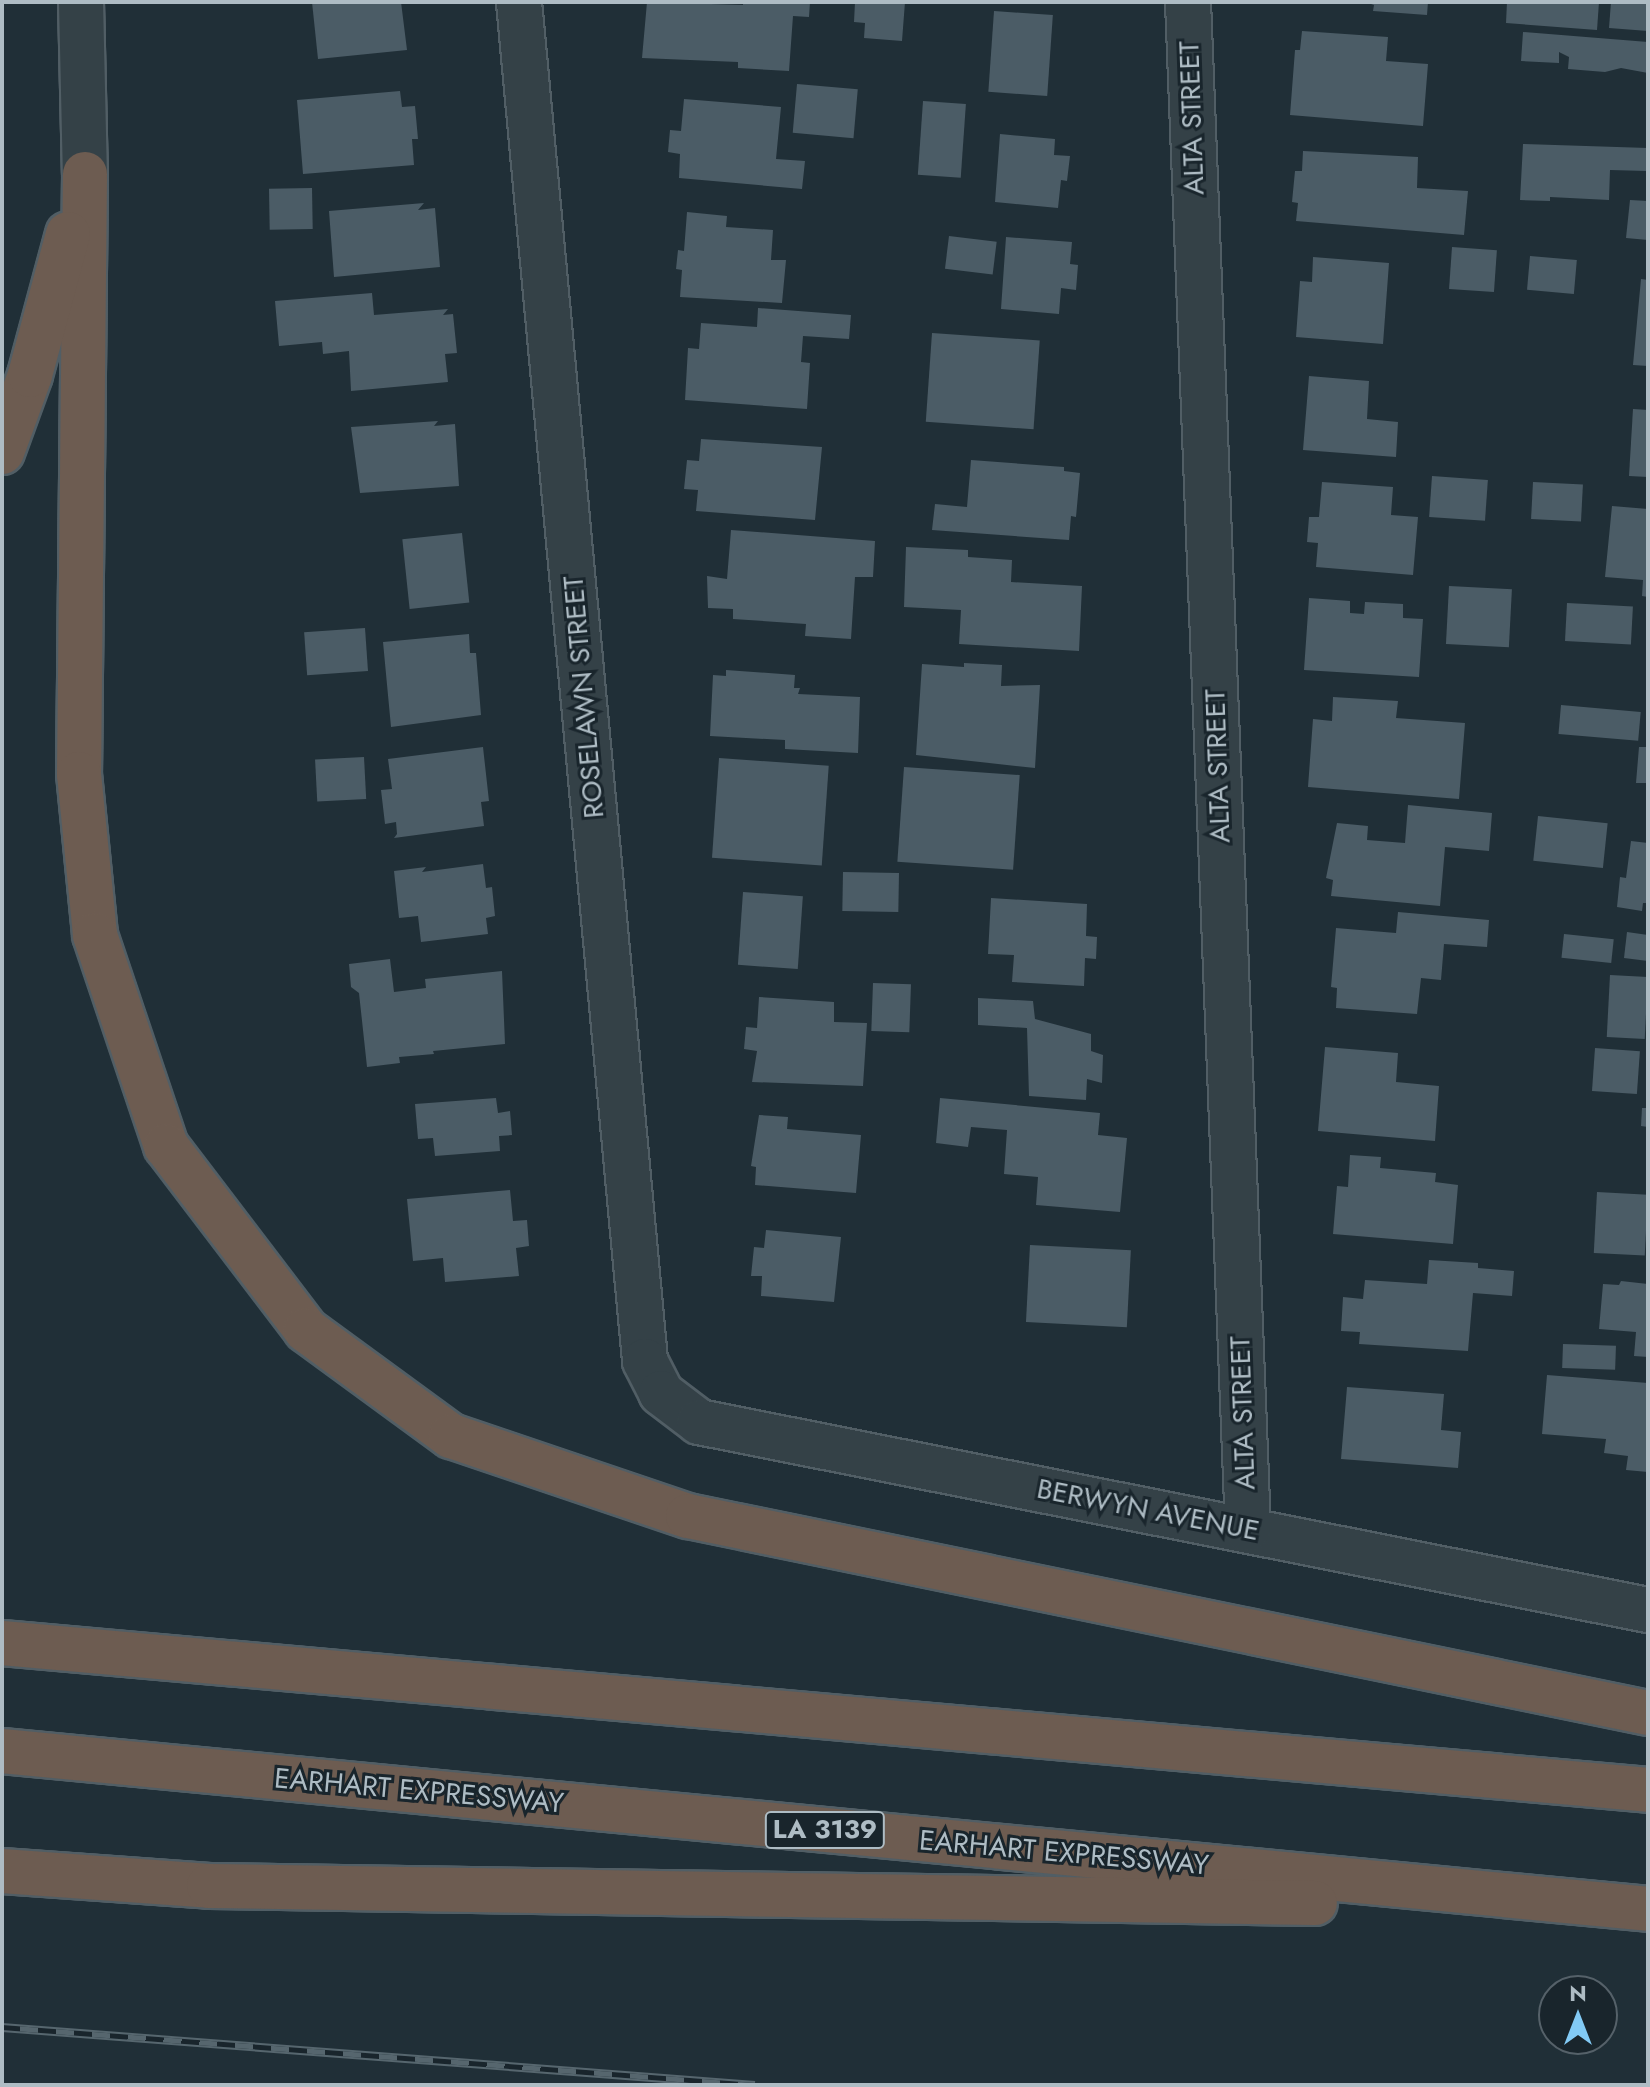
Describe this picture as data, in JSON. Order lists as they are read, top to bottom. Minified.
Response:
{"streets":{"highway":["EARHART EXPRESSWAY","LA 3139"],"street":["ALTA STREET","ROSELAWN STREET","BERWYN AVENUE"]},"crossings":[["ALTA STREET","BERWYN AVENUE"],["ROSELAWN STREET","BERWYN AVENUE"]],"north":"top"}
